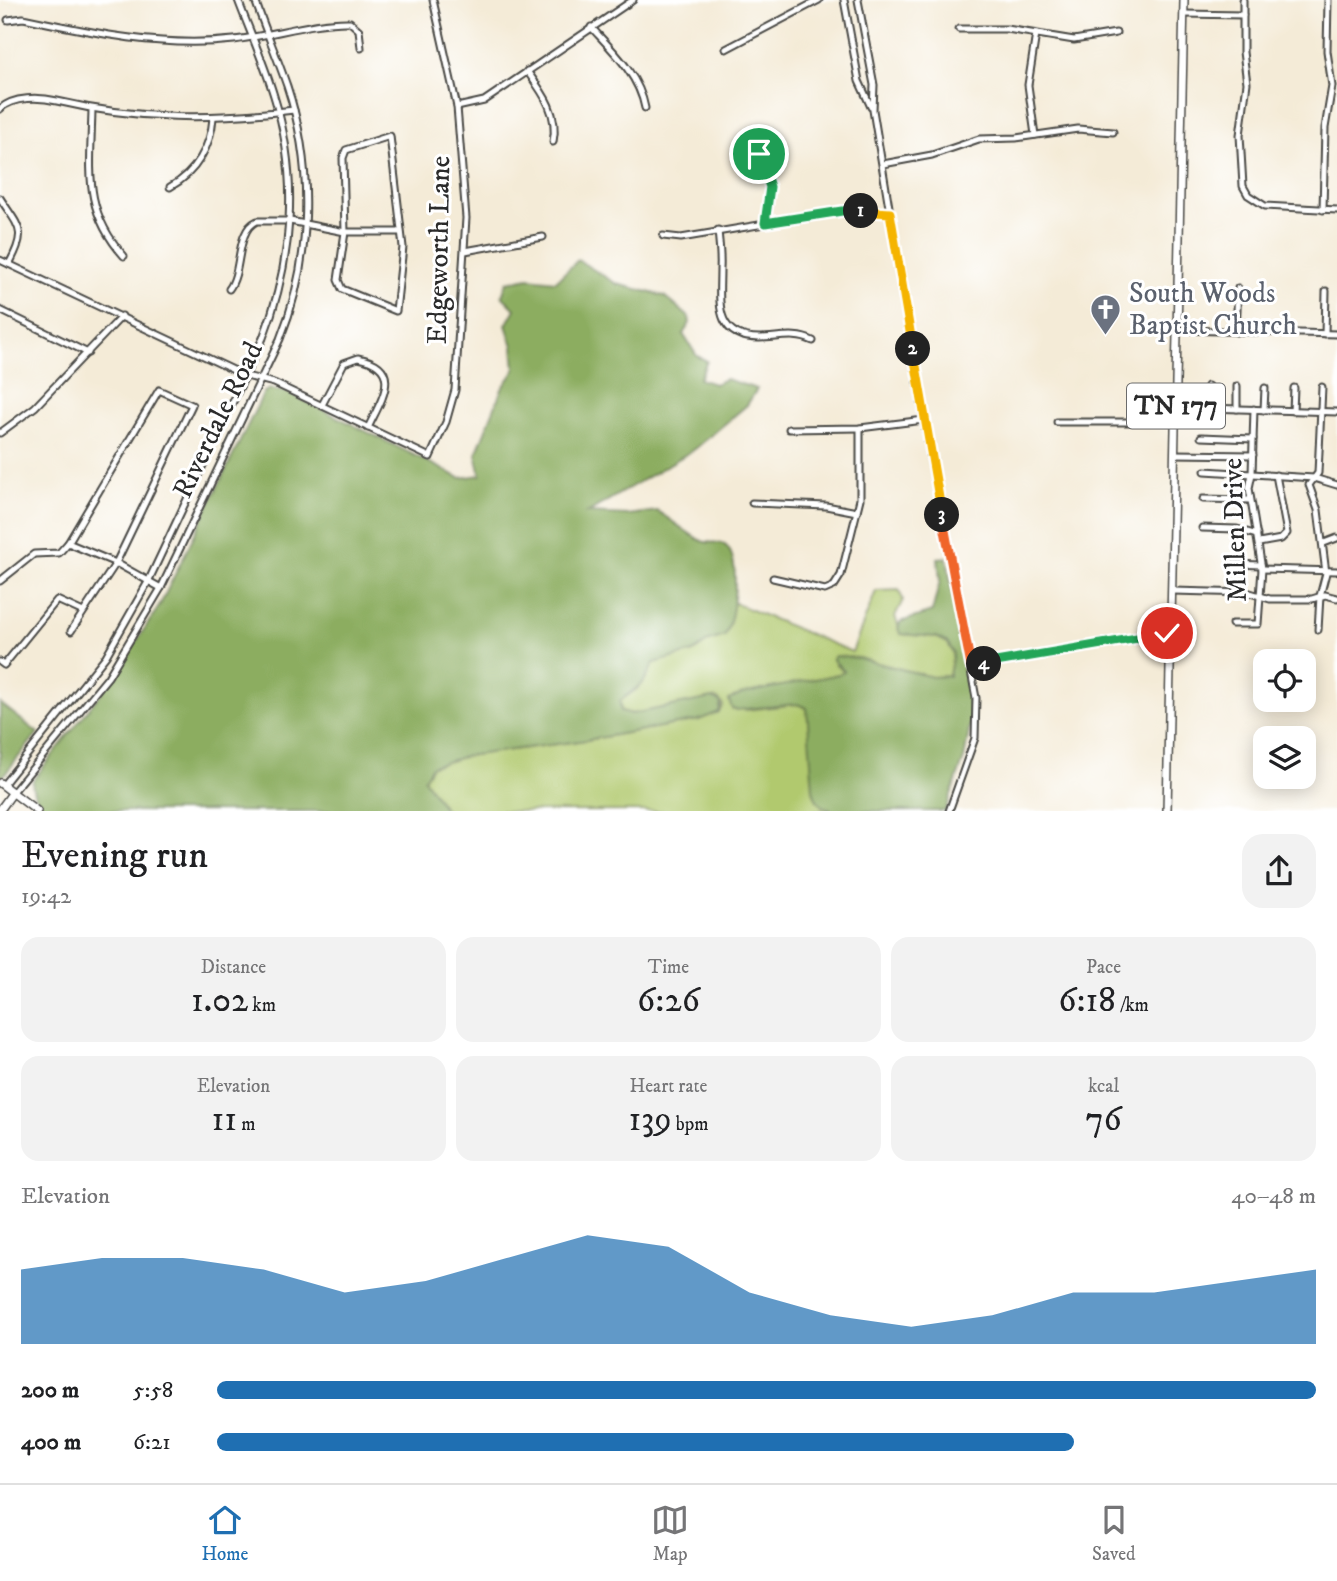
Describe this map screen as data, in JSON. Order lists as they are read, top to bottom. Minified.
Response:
{"streets":{"main road":["TN 177","Riverdale Road"],"street":["Edgeworth Lane","Millen Drive"]},"places":{"church":["South Woods Baptist Church"]},"page":{"pins":["1","2","3","4"],"heading":["Evening run","19:42"],"stats":[["Distance","1.02 km"],["Time","6:26"],["Pace","6:18 /km"],["Elevation","11 m"],["Heart rate","139 bpm"],["kcal","76"]],"chart":["Elevation","40–48 m"],"list":[{"name":"200 m","note":"5:58"},{"name":"400 m","note":"6:21"}],"tabs":["Home","Map","Saved"]}}
